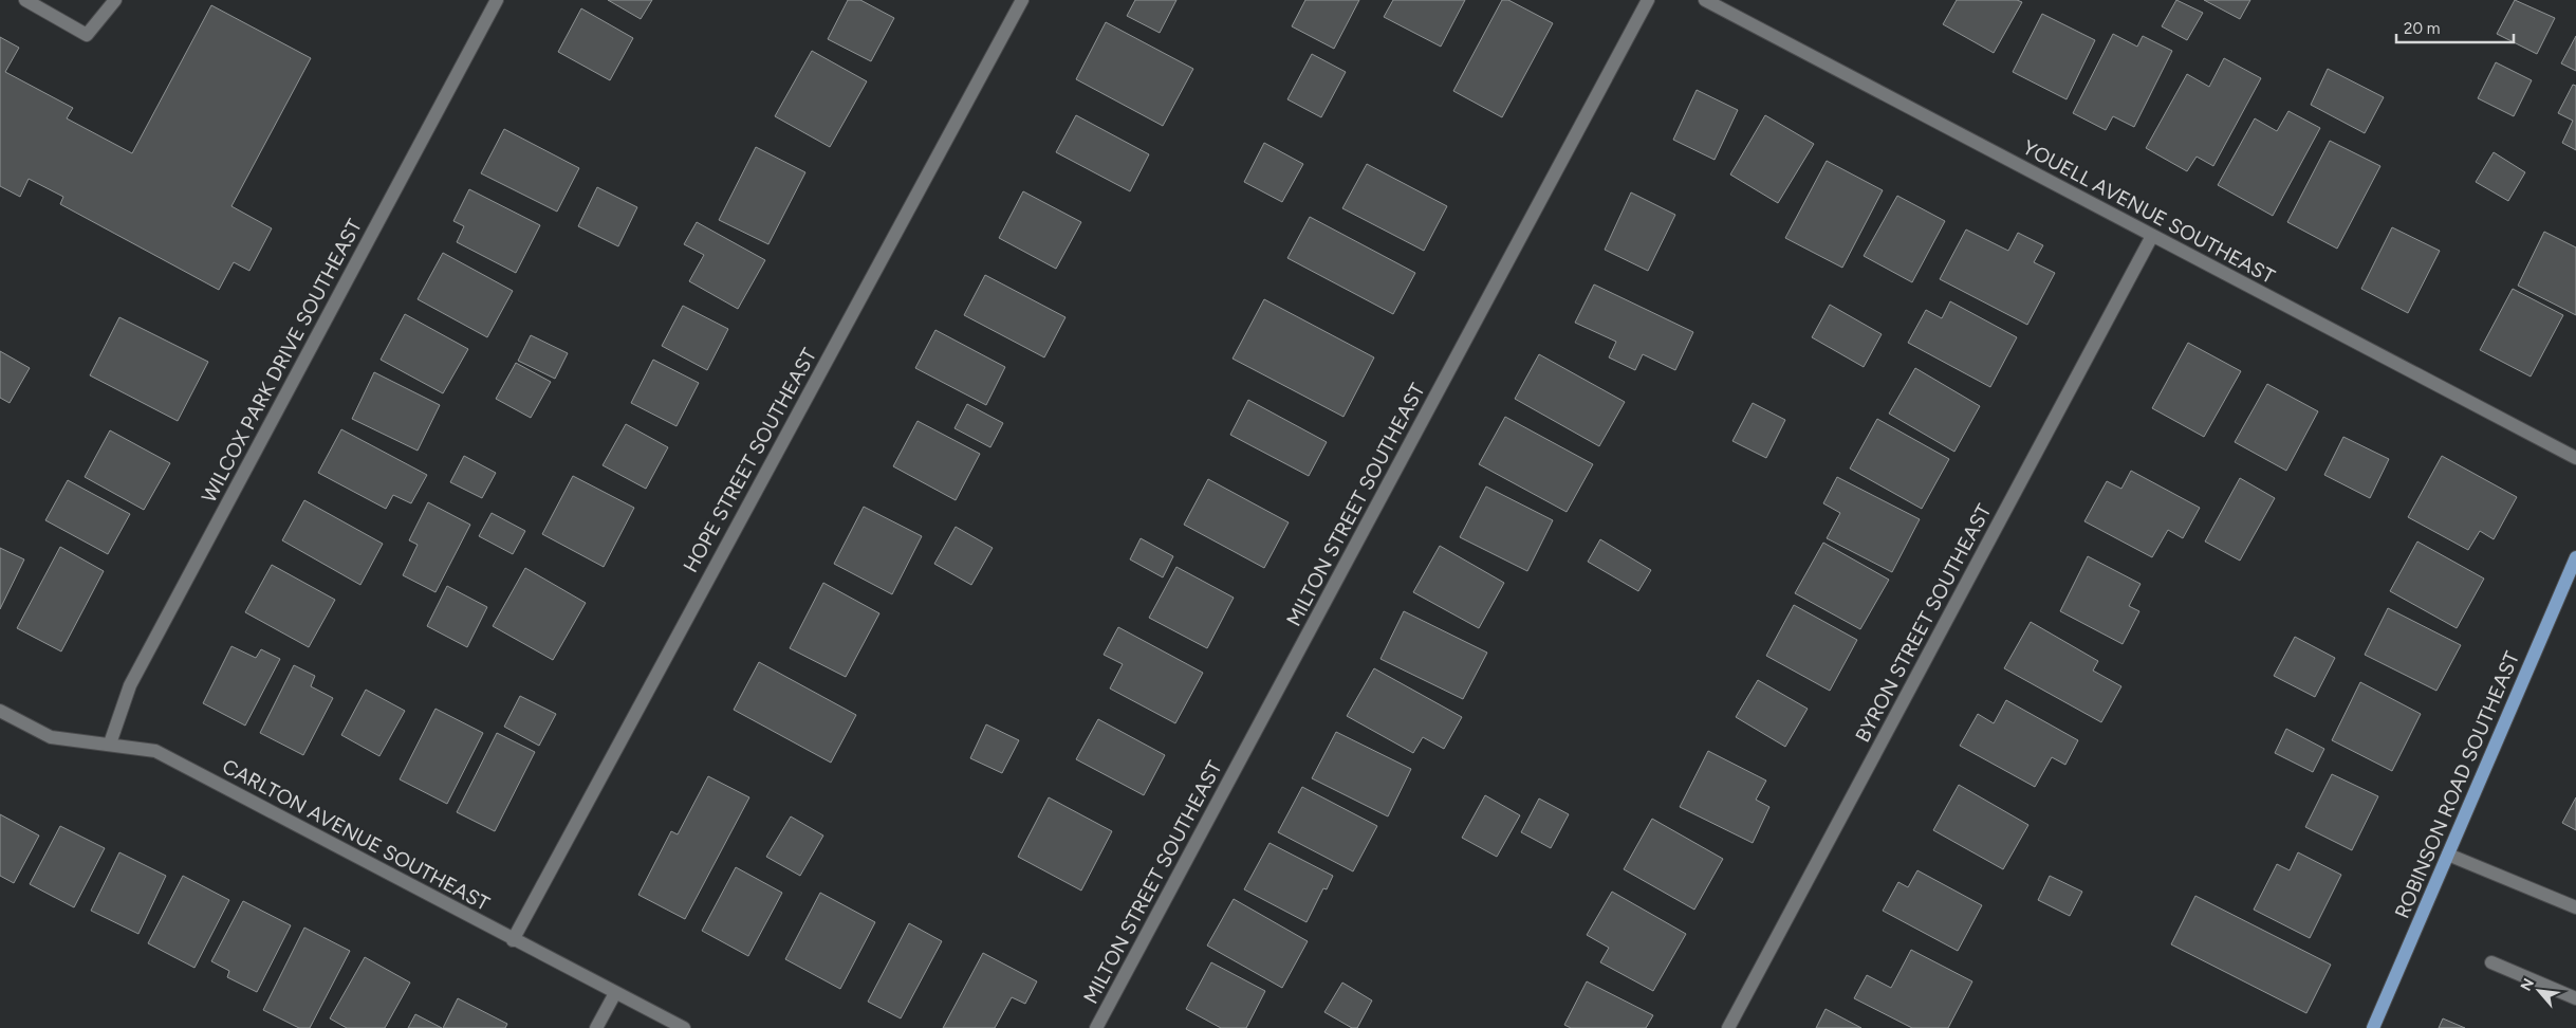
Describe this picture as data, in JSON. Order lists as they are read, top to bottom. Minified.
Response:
{"streets":{"main road":["ROBINSON ROAD SOUTHEAST"],"street":["YOUELL AVENUE SOUTHEAST","WILCOX PARK DRIVE SOUTHEAST","HOPE STREET SOUTHEAST","MILTON STREET SOUTHEAST","BYRON STREET SOUTHEAST","CARLTON AVENUE SOUTHEAST"]},"crossings":[["YOUELL AVENUE SOUTHEAST","BYRON STREET SOUTHEAST"],["WILCOX PARK DRIVE SOUTHEAST","CARLTON AVENUE SOUTHEAST"],["HOPE STREET SOUTHEAST","CARLTON AVENUE SOUTHEAST"]],"scale_bar":"20 m","north":"top left"}
